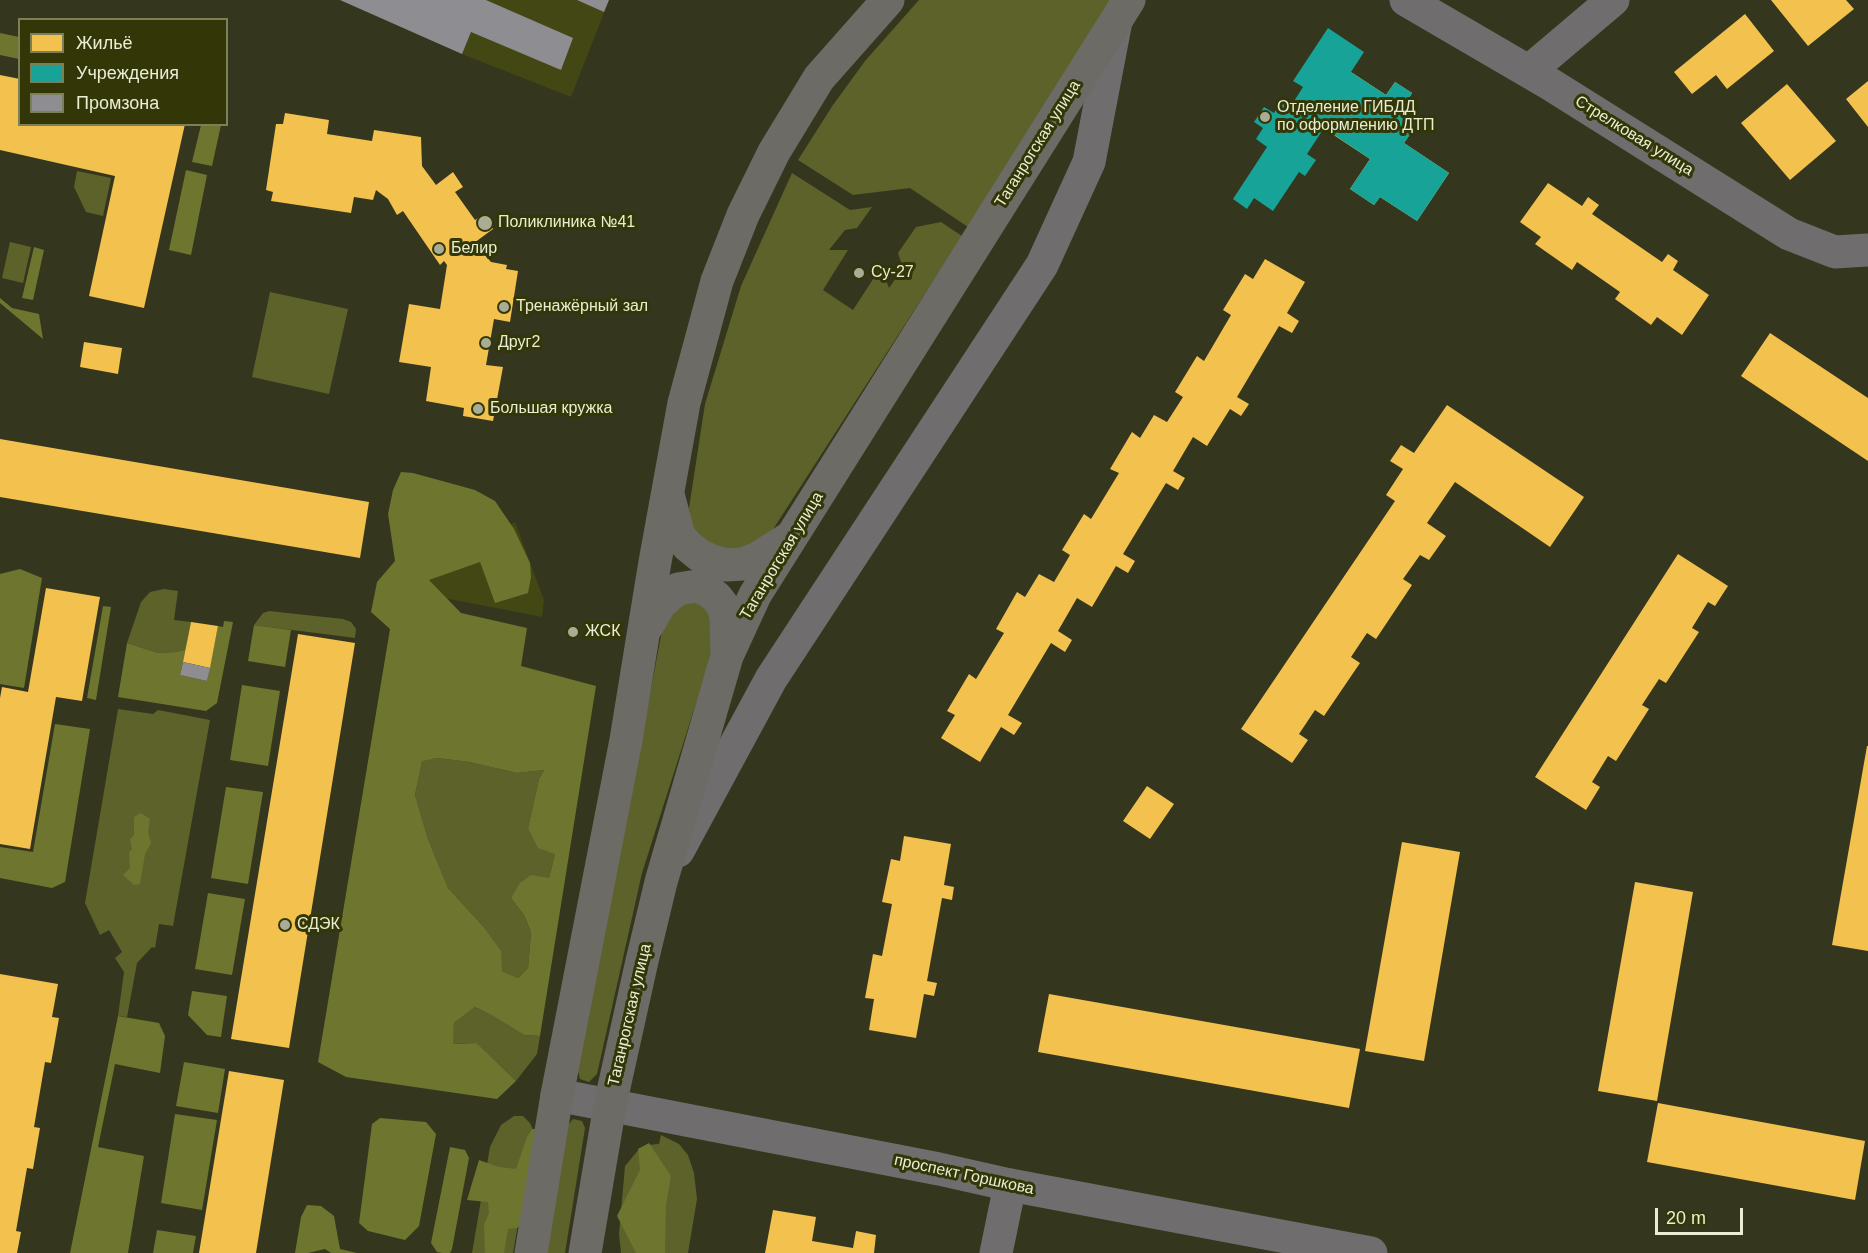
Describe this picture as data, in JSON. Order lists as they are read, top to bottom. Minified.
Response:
{"streets":{"main road":["Таганрогская улица"],"street":["Стрелковая улица","проспект Горшкова"]},"crossings":[["Таганрогская улица","проспект Горшкова"]],"places":["Отделение ГИБДД по оформлению ДТП","Поликлиника №41","Белир","Су-27","Тренажёрный зал","Друг2","Большая кружка","ЖСК","СДЭК"],"legend":["Жильё","Учреждения","Промзона"],"scale_bar":"20 m"}
